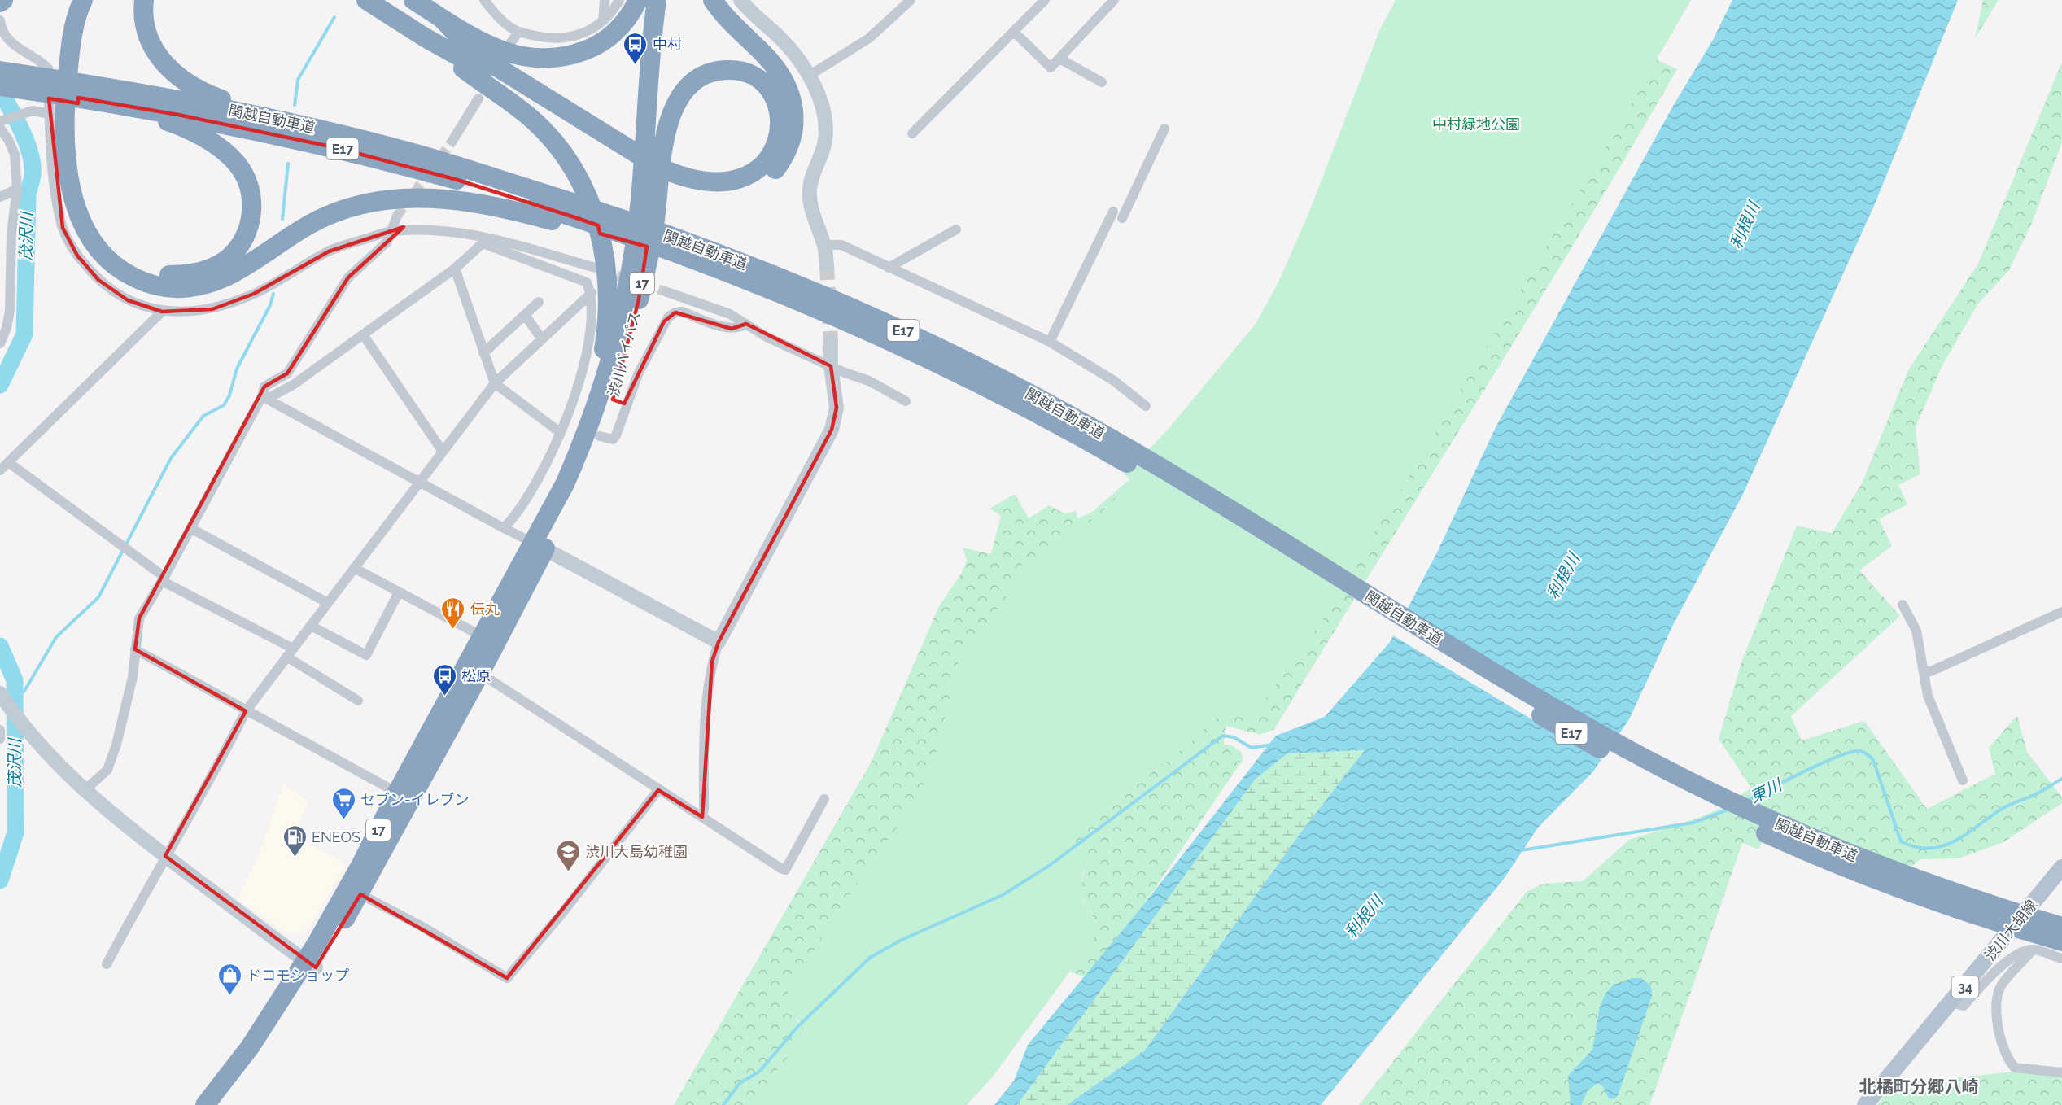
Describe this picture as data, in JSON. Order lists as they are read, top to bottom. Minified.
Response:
{"streets":{"highway":["関越自動車道","E17","17","渋川バイパス"],"main road":["渋川大胡線","34"]},"crossings":[["17","渋川バイパス"]],"districts":["北橘町分郷八崎"],"water":["利根川","茂沢川","東川"],"parks":["中村緑地公園"],"places":{"bus stop":["中村","松原"],"restaurant":["伝丸"],"supermarket":["セブン-イレブン"],"fuel station":["ENEOS"],"school or university":["渋川大島幼稚園"],"shop":["ドコモショップ"]}}
